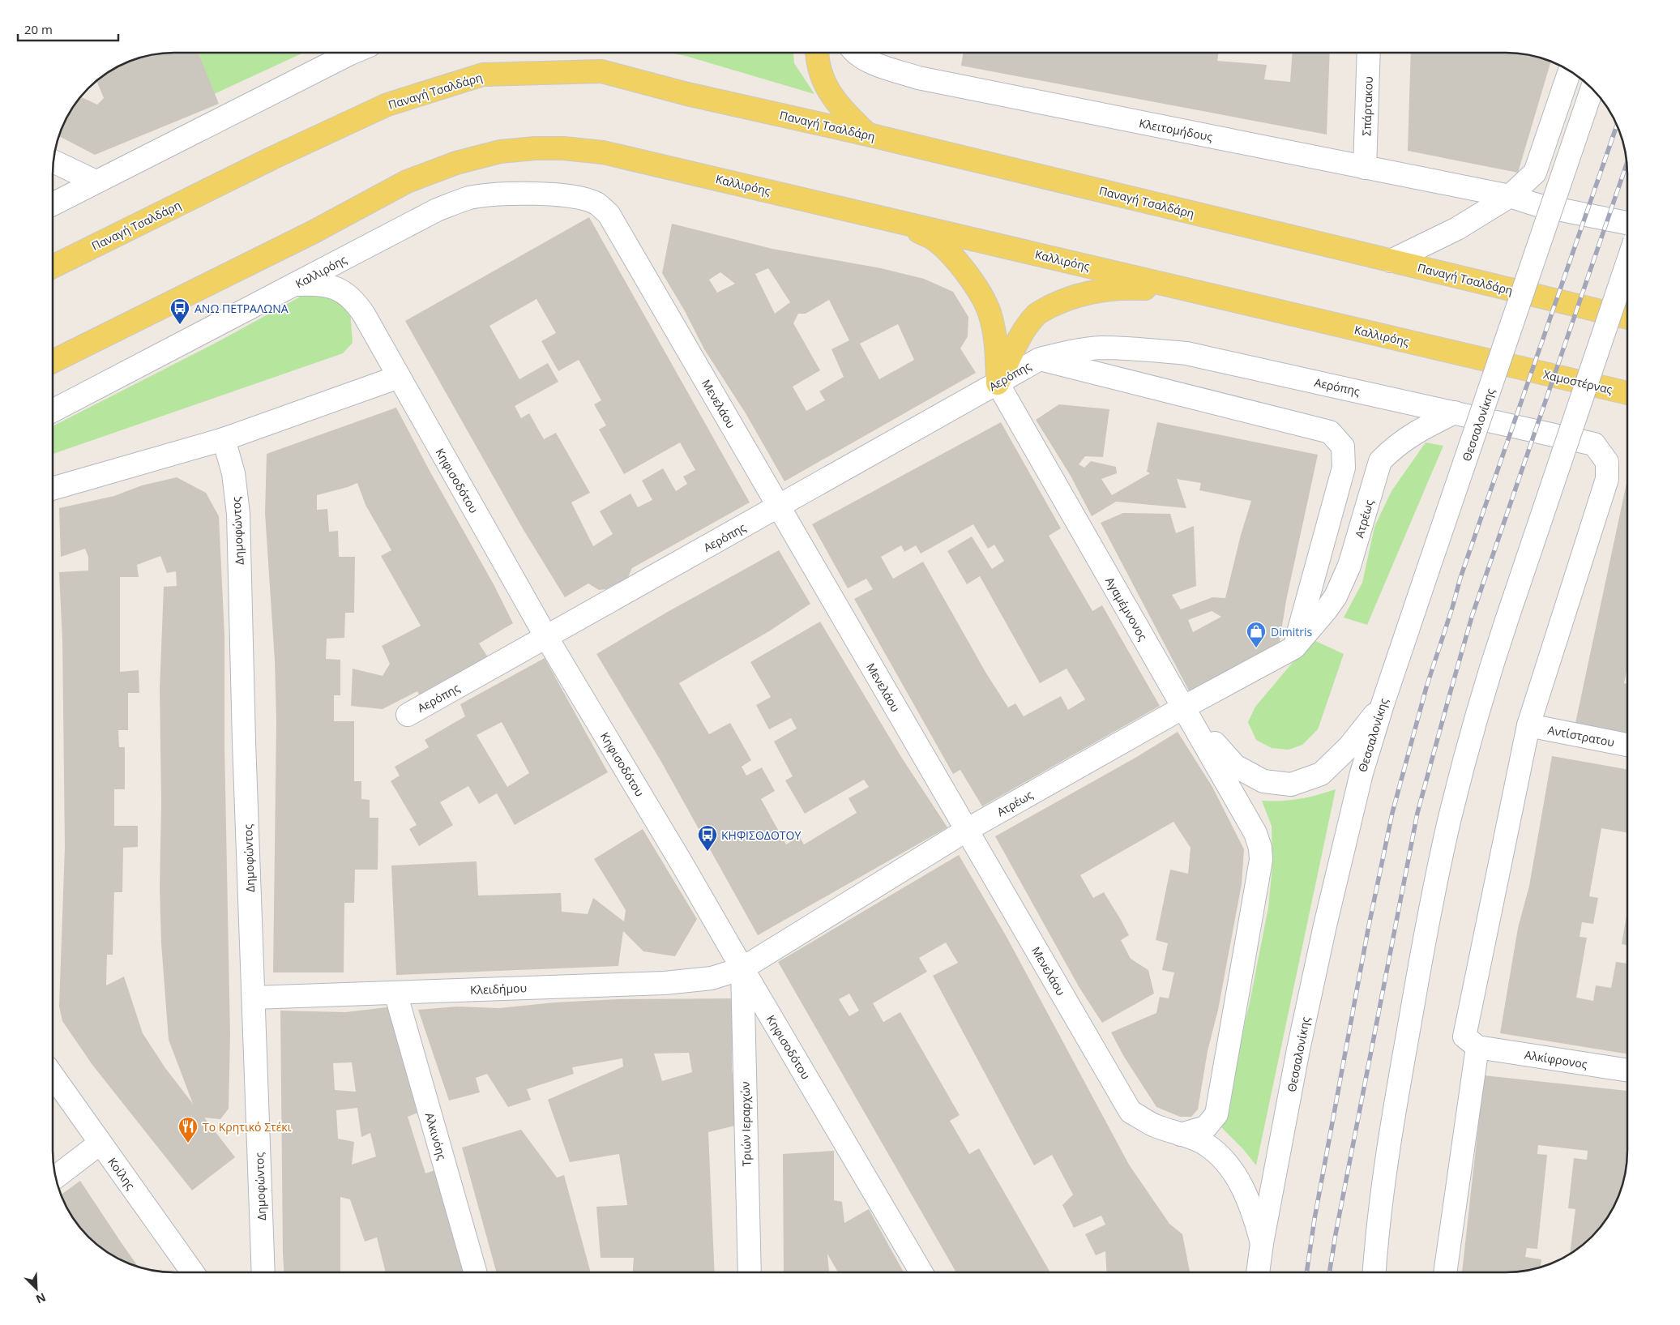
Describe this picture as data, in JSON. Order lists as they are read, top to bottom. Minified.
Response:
{"streets":{"main road":["Παναγή Τσαλδάρη","Καλλιρόης","Χαμοστέρνας"],"street":["Σπάρτακου","Κλειτομήδους","Αερόπης","Μενελάου","Θεσσαλονίκης","Κηφισοδότου","Ατρέως","Δημοφώντος","Αγαμέμνονος","Αντίστρατου","Κλειδήμου","Αλκίφρονος","Τριών Ιεραρχών","Αλκινόης","Κοίλης"]},"crossings":[["Σπάρτακου","Κλειτομήδους"],["Καλλιρόης","Χαμοστέρνας"],["Καλλιρόης","Μενελάου"],["Καλλιρόης","Κηφισοδότου"],["Αερόπης","Μενελάου"],["Αερόπης","Κηφισοδότου"],["Αερόπης","Ατρέως"],["Αερόπης","Αγαμέμνονος"],["Αερόπης","Αντίστρατου"],["Μενελάου","Θεσσαλονίκης"],["Μενελάου","Ατρέως"],["Μενελάου","Αγαμέμνονος"],["Κηφισοδότου","Ατρέως"],["Κηφισοδότου","Κλειδήμου"],["Κηφισοδότου","Τριών Ιεραρχών"],["Ατρέως","Αγαμέμνονος"],["Ατρέως","Κλειδήμου"],["Ατρέως","Τριών Ιεραρχών"],["Δημοφώντος","Κλειδήμου"],["Κλειδήμου","Τριών Ιεραρχών"],["Κλειδήμου","Αλκινόης"]],"places":{"bus stop":["ΑΝΩ ΠΕΤΡΑΛΩΝΑ","ΚΗΦΙΣΟΔΟΤΟΥ"],"shop":["Dimitris"],"restaurant":["Το Κρητικό Στέκι"]},"scale_bar":"20 m","north":"bottom right"}
